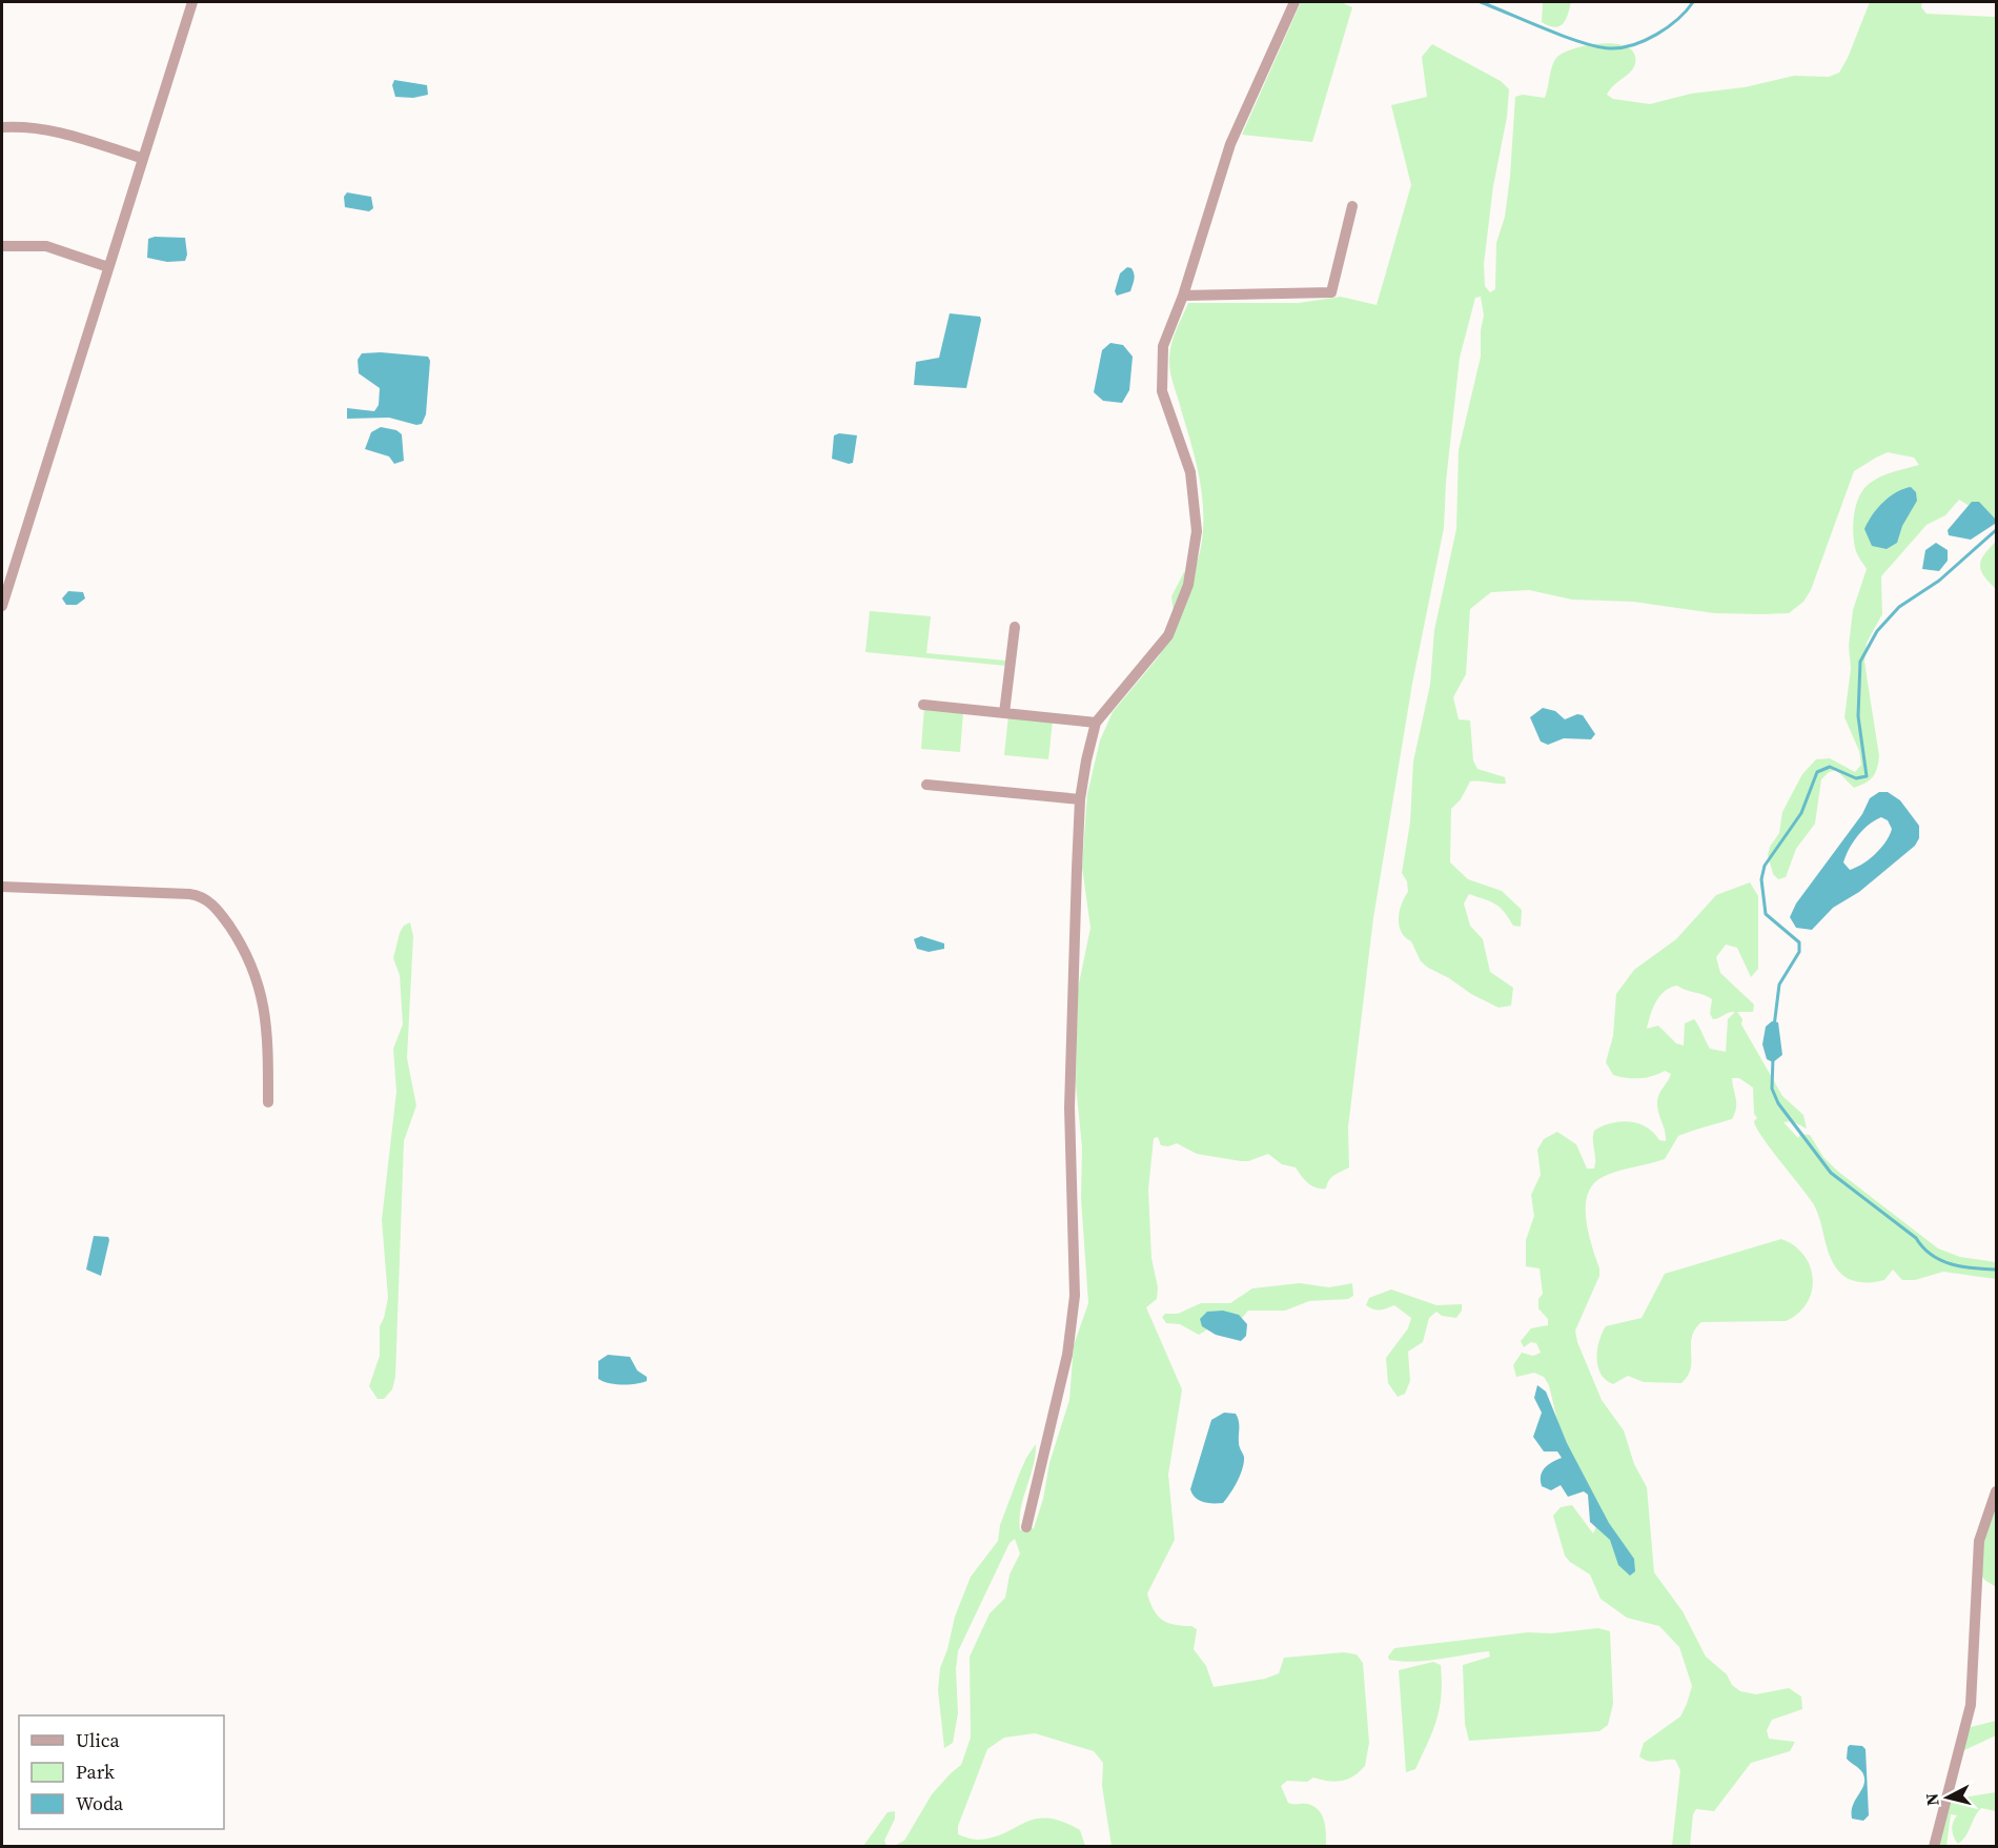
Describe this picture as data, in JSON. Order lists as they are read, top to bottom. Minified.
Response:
{"legend":["Ulica","Park","Woda"],"north":"left"}
